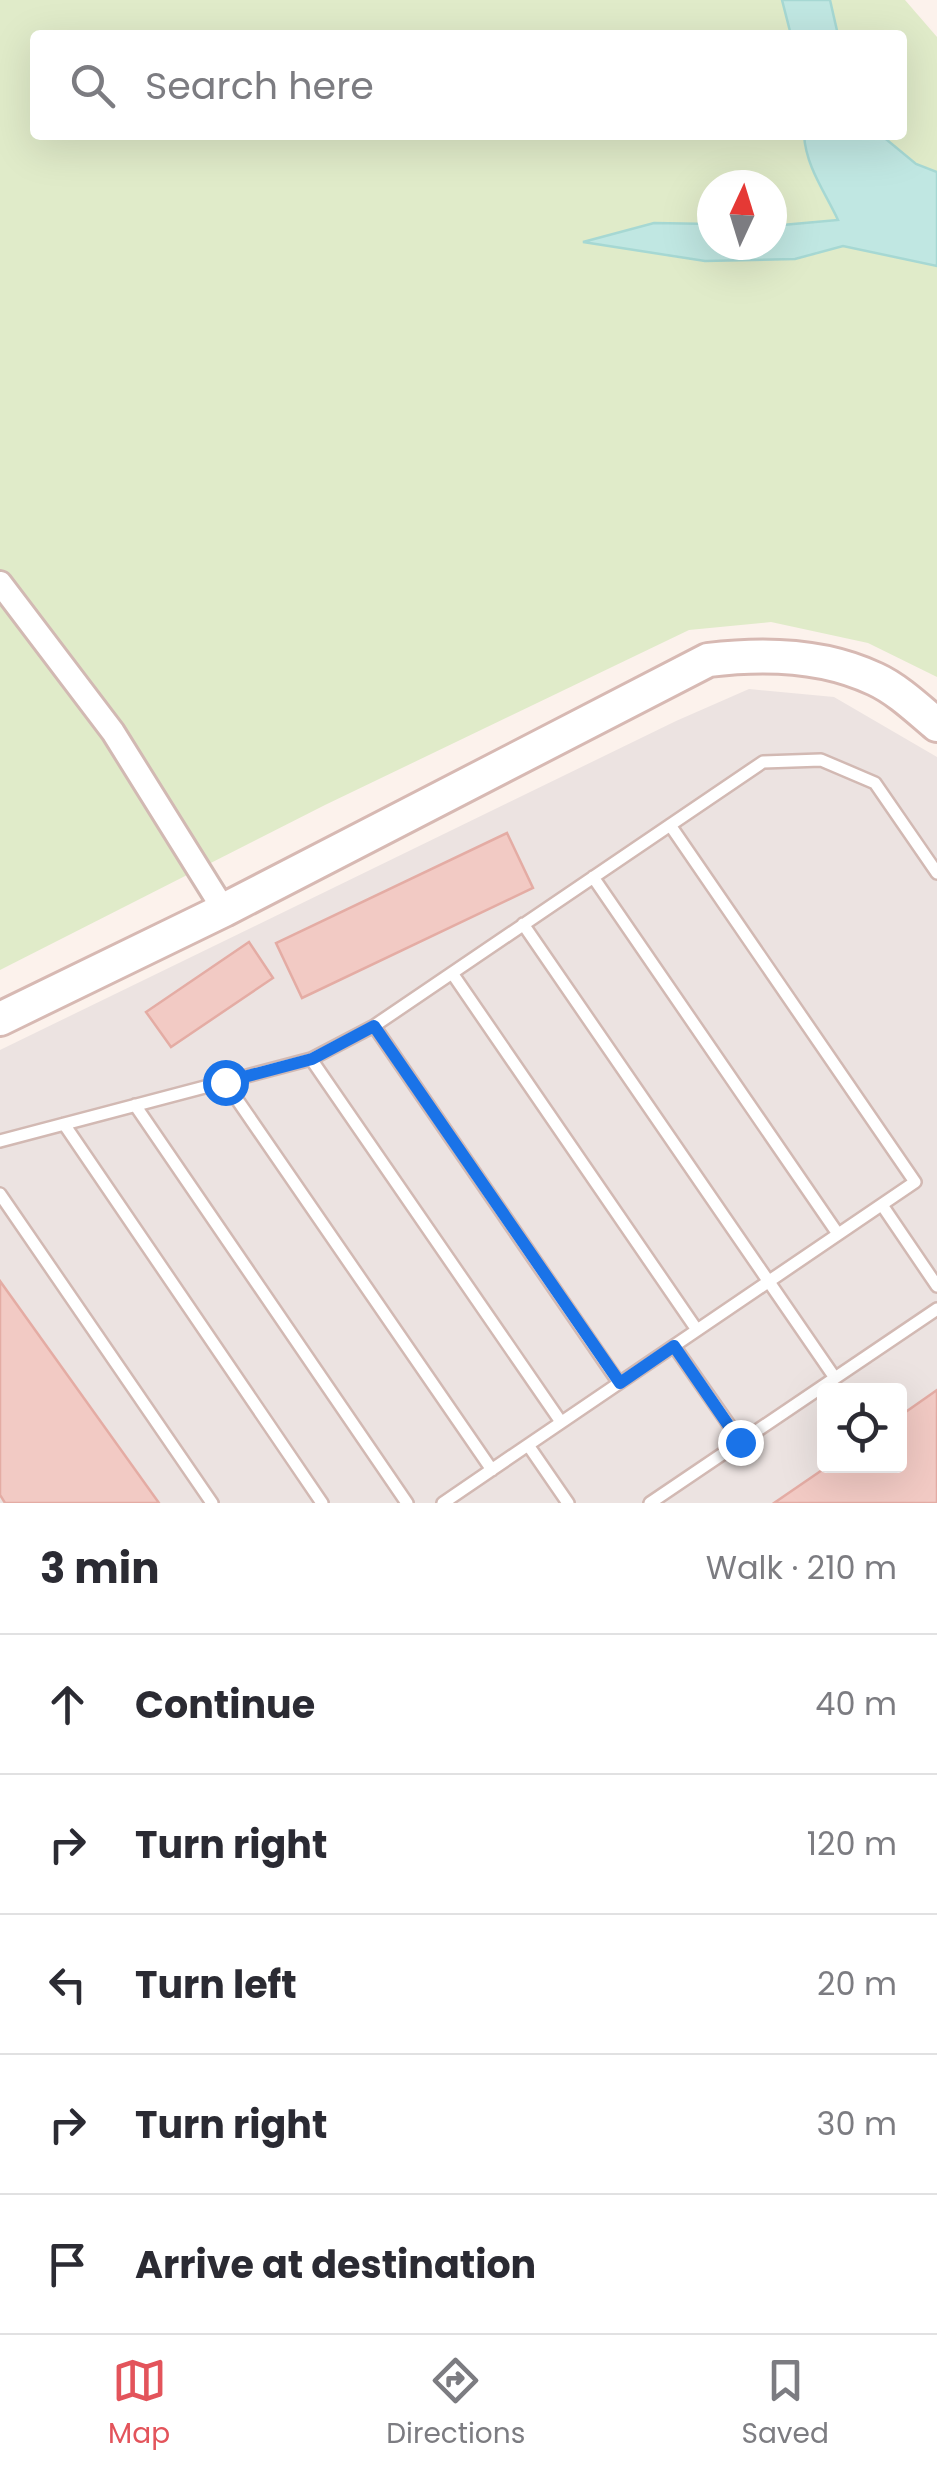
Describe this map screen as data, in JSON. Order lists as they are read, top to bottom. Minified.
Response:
{"north":"top","page":{"search":"Search here","heading":["3 min","Walk · 210 m"],"list":[["Continue","40 m"],["Turn right","120 m"],["Turn left","20 m"],["Turn right","30 m"],"Arrive at destination"],"nav":["Map","Directions","Saved"]}}
